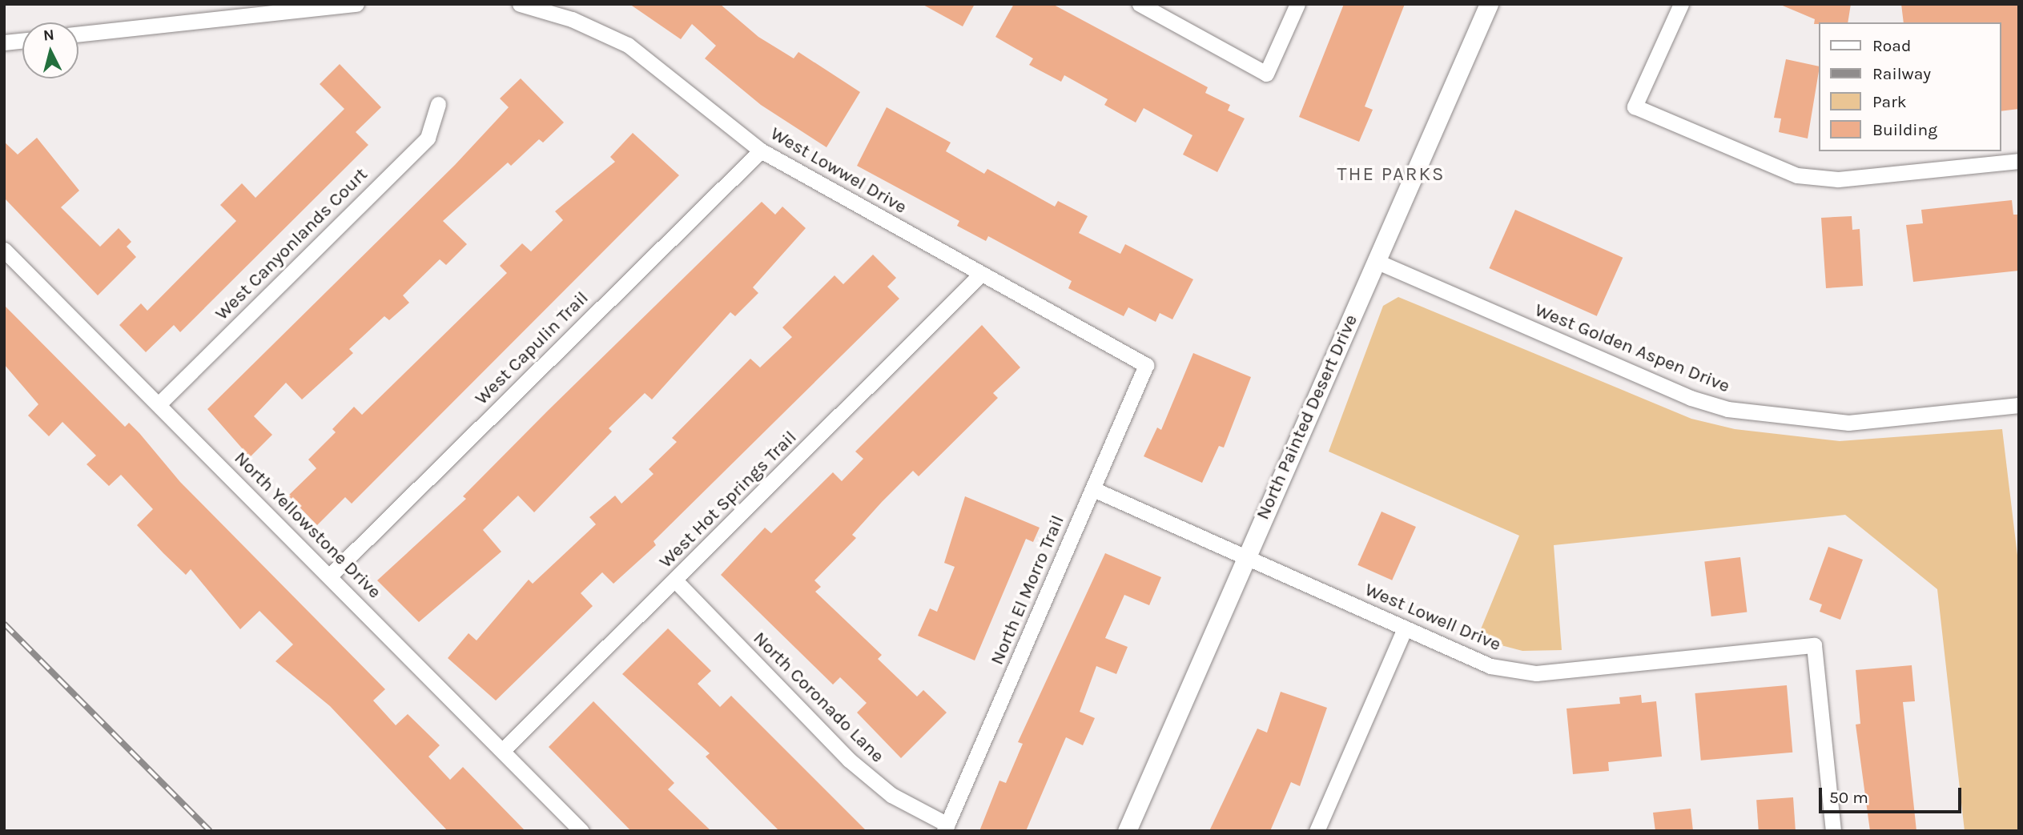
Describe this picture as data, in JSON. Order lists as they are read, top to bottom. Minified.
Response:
{"streets":{"street":["West Lowwel Drive","West Canyonlands Court","West Capulin Trail","West Golden Aspen Drive","North Painted Desert Drive","West Hot Springs Trail","North Yellowstone Drive","North El Morro Trail","West Lowell Drive","North Coronado Lane"]},"crossings":[["West Lowwel Drive","West Capulin Trail"],["West Lowwel Drive","West Hot Springs Trail"],["West Lowwel Drive","North El Morro Trail"],["West Canyonlands Court","North Yellowstone Drive"],["West Capulin Trail","North Yellowstone Drive"],["West Golden Aspen Drive","North Painted Desert Drive"],["North Painted Desert Drive","West Lowell Drive"],["West Hot Springs Trail","North Yellowstone Drive"],["West Hot Springs Trail","North Coronado Lane"],["North El Morro Trail","West Lowell Drive"],["North El Morro Trail","North Coronado Lane"]],"districts":["THE PARKS"],"legend":["Road","Railway","Park","Building"],"scale_bar":"50 m","north":"top"}
